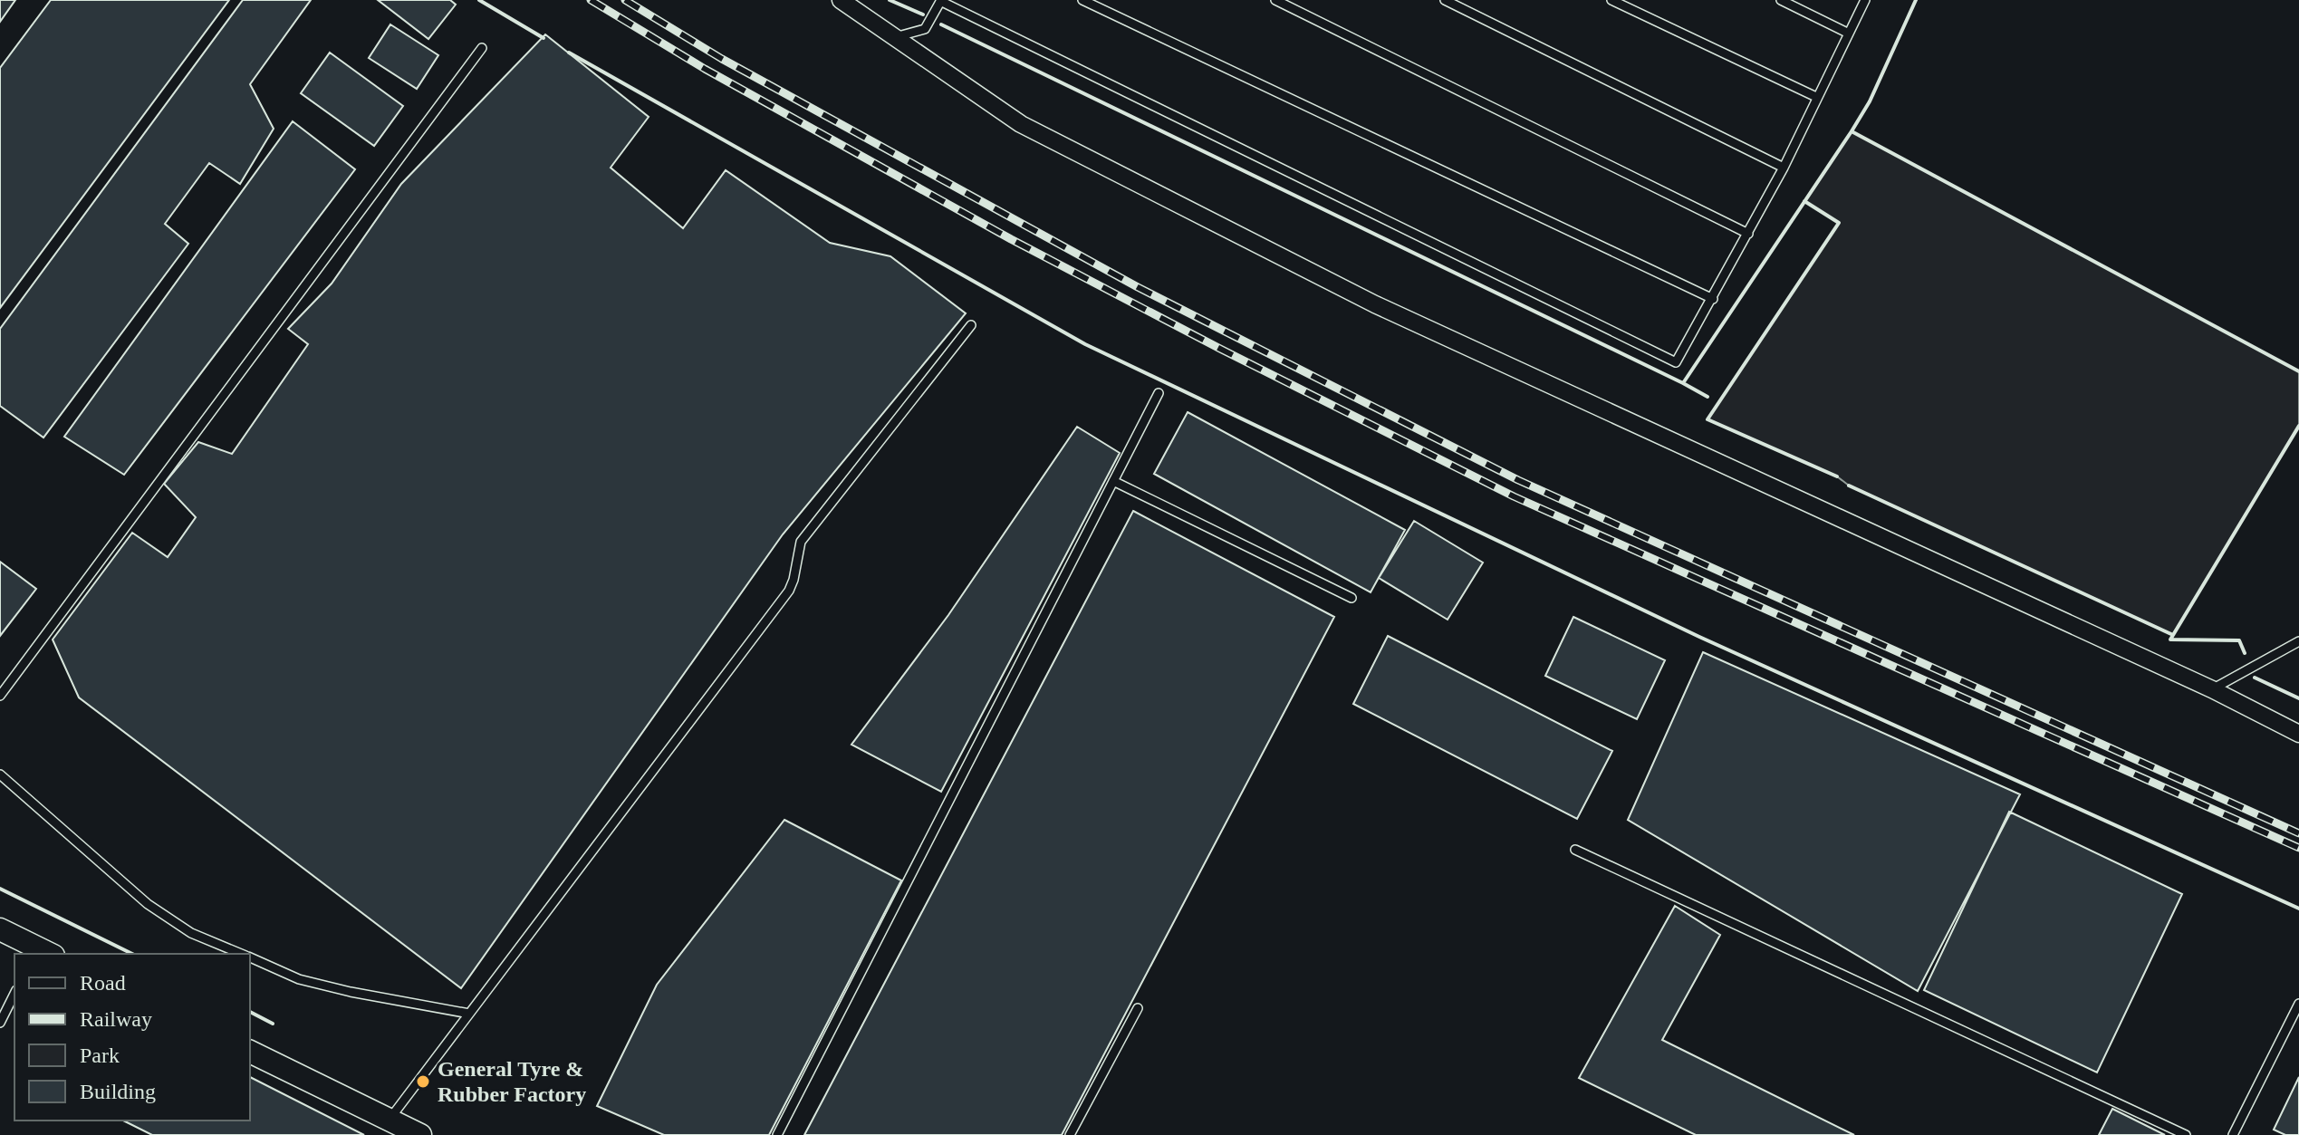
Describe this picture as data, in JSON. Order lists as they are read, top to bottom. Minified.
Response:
{"places":["General Tyre & Rubber Factory"],"legend":["Road","Railway","Park","Building"]}
